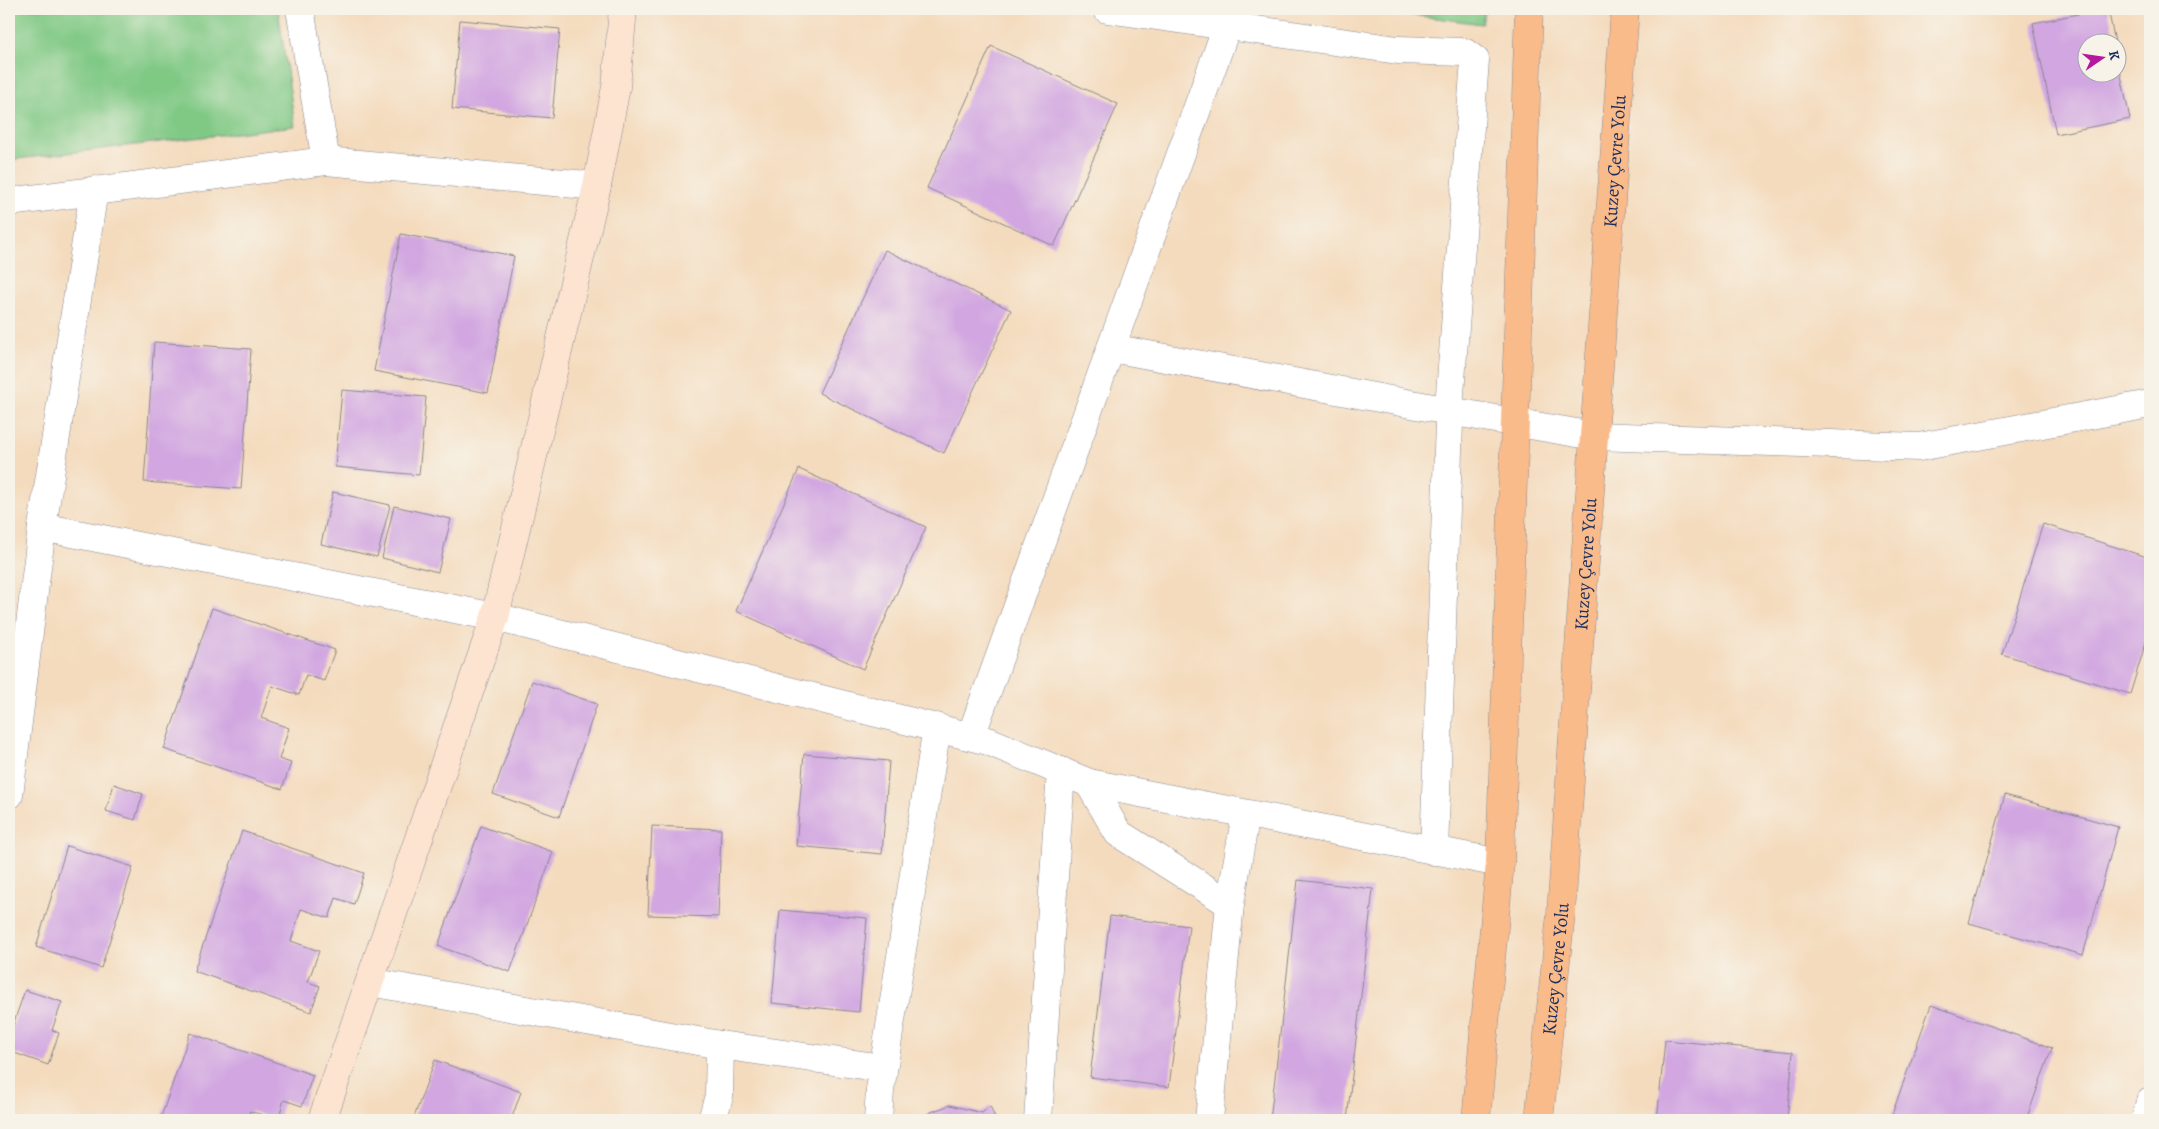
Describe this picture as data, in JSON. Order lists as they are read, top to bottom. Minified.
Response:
{"streets":{"main road":["Kuzey Çevre Yolu"]},"north":"right"}
